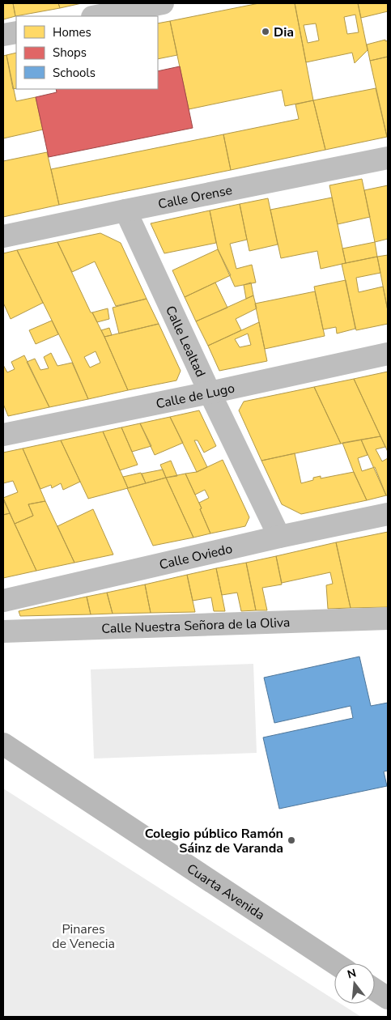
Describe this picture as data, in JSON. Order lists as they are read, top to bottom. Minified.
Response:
{"streets":{"street":["Calle Orense","Calle Lealtad","Calle de Lugo","Calle Oviedo","Calle Nuestra Señora de la Oliva","Cuarta Avenida"]},"crossings":[["Calle Orense","Calle Lealtad"],["Calle Lealtad","Calle de Lugo"],["Calle Lealtad","Calle Oviedo"]],"parks":["Pinares de Venecia"],"places":["Dia","Colegio público Ramón Sáinz de Varanda"],"legend":["Homes","Shops","Schools"],"north":"top"}
